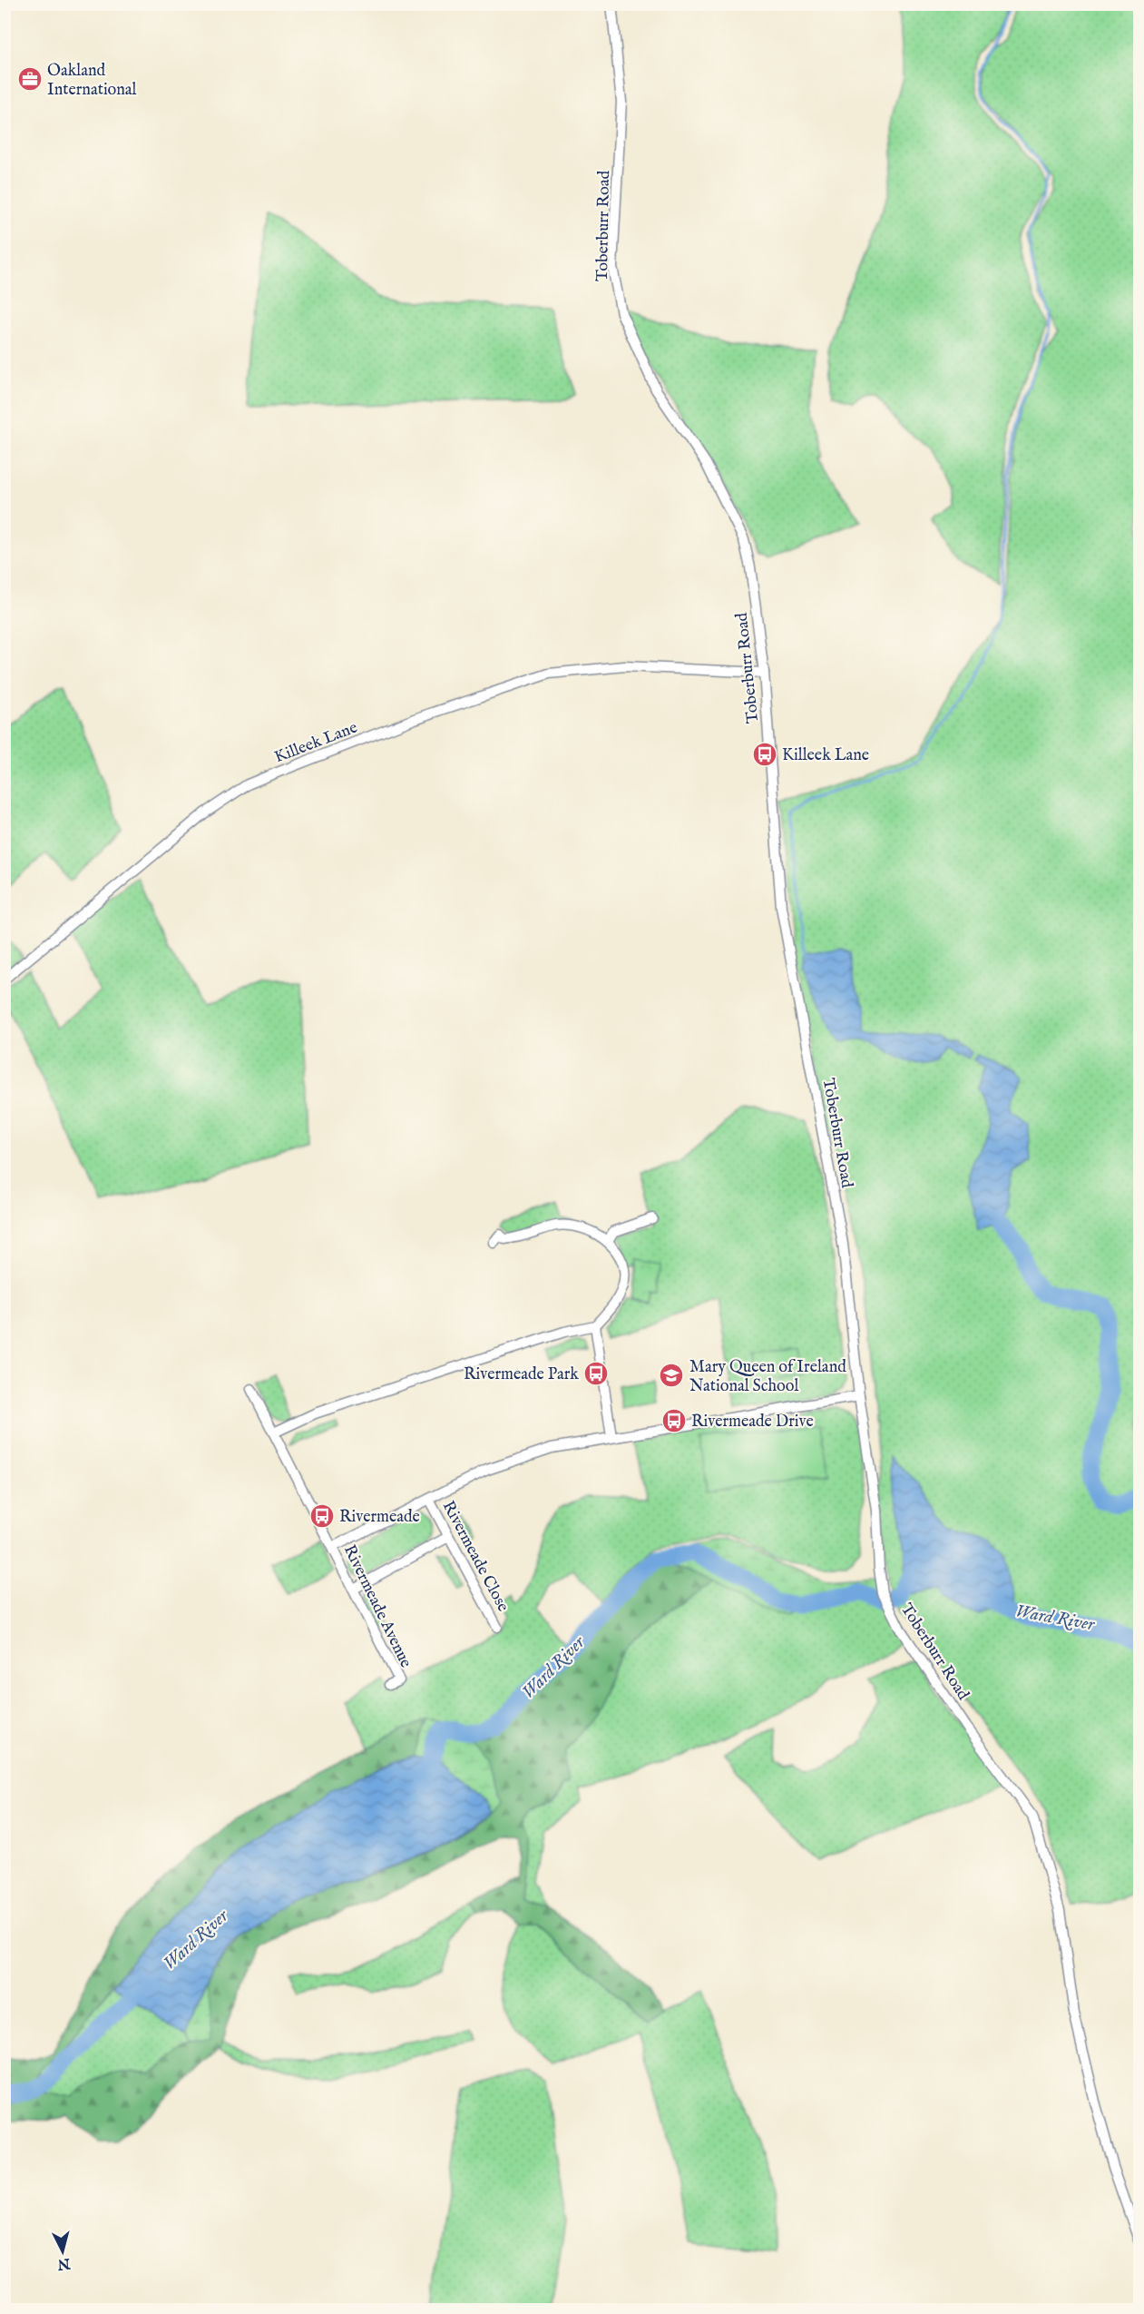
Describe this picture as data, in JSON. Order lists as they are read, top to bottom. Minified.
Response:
{"streets":{"street":["Toberburr Road","Killeek Lane","Rivermeade Close","Rivermeade Avenue"]},"crossings":[["Toberburr Road","Killeek Lane"]],"water":["Ward River"],"places":{"office":["Oakland International"],"bus stop":["Killeek Lane","Rivermeade Park","Rivermeade Drive","Rivermeade"],"school or university":["Mary Queen of Ireland National School"]},"north":"bottom"}
